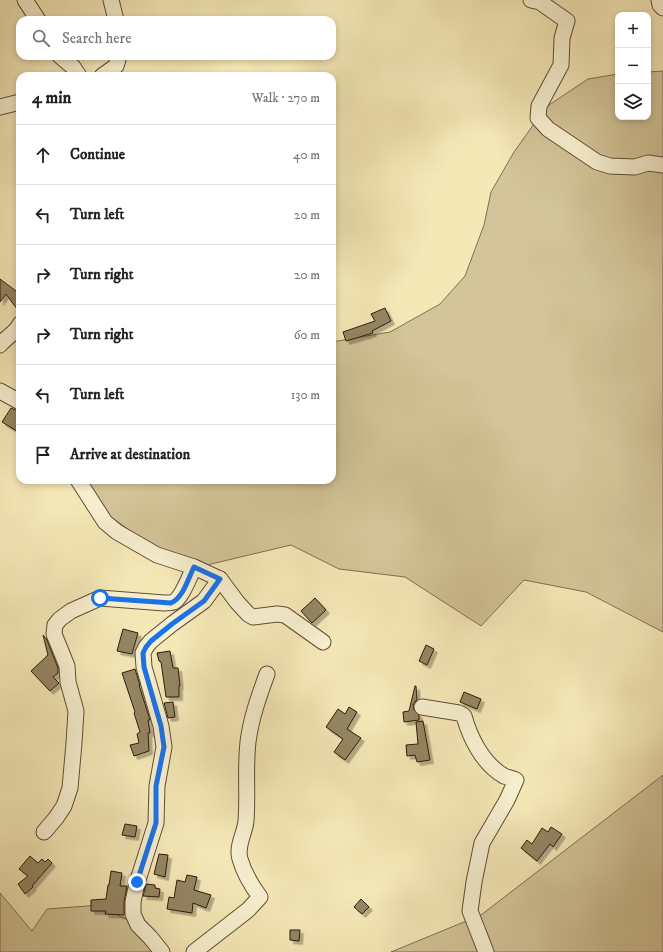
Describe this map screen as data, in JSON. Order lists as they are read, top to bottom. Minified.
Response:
{"page":{"map_buttons":["+","−"],"search":"Search here","heading":["4 min","Walk · 270 m"],"list":[["Continue","40 m"],["Turn left","20 m"],["Turn right","20 m"],["Turn right","60 m"],["Turn left","130 m"],"Arrive at destination"]}}
